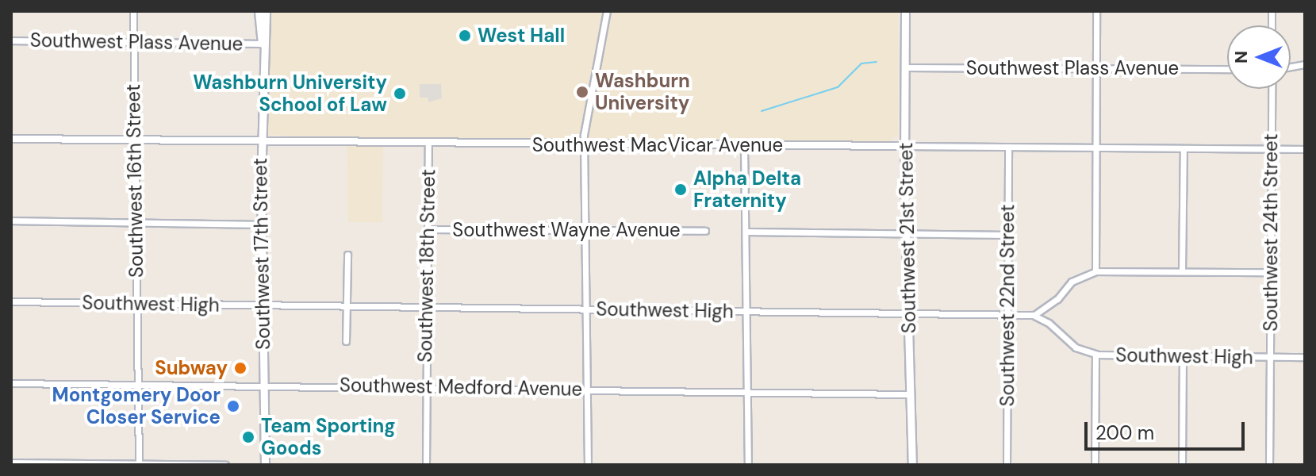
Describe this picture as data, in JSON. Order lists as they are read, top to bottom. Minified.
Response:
{"streets":{"main road":["Southwest 21st Street","Southwest 17th Street"],"street":["Southwest Plass Avenue","Southwest MacVicar Avenue","Southwest 16th Street","Southwest Wayne Avenue","Southwest 24th Street","Southwest 18th Street","Southwest High","Southwest 22nd Street","Southwest Medford Avenue"]},"crossings":[["Southwest Plass Avenue","Southwest 16th Street"],["Southwest Plass Avenue","Southwest 21st Street"],["Southwest Plass Avenue","Southwest 17th Street"],["Southwest MacVicar Avenue","Southwest 16th Street"],["Southwest MacVicar Avenue","Southwest 24th Street"],["Southwest MacVicar Avenue","Southwest 21st Street"],["Southwest MacVicar Avenue","Southwest 17th Street"],["Southwest MacVicar Avenue","Southwest 18th Street"],["Southwest MacVicar Avenue","Southwest 22nd Street"],["Southwest 16th Street","Southwest High"],["Southwest 16th Street","Southwest Medford Avenue"],["Southwest Wayne Avenue","Southwest 18th Street"],["Southwest 24th Street","Southwest High"],["Southwest 21st Street","Southwest High"],["Southwest 21st Street","Southwest Medford Avenue"],["Southwest 17th Street","Southwest High"],["Southwest 17th Street","Southwest Medford Avenue"],["Southwest 18th Street","Southwest High"],["Southwest 18th Street","Southwest Medford Avenue"],["Southwest High","Southwest 22nd Street"]],"places":["West Hall","Washburn University","Washburn University School of Law","Alpha Delta Fraternity","Subway","Montgomery Door Closer Service","Team Sporting Goods"],"scale_bar":"200 m","north":"left"}
